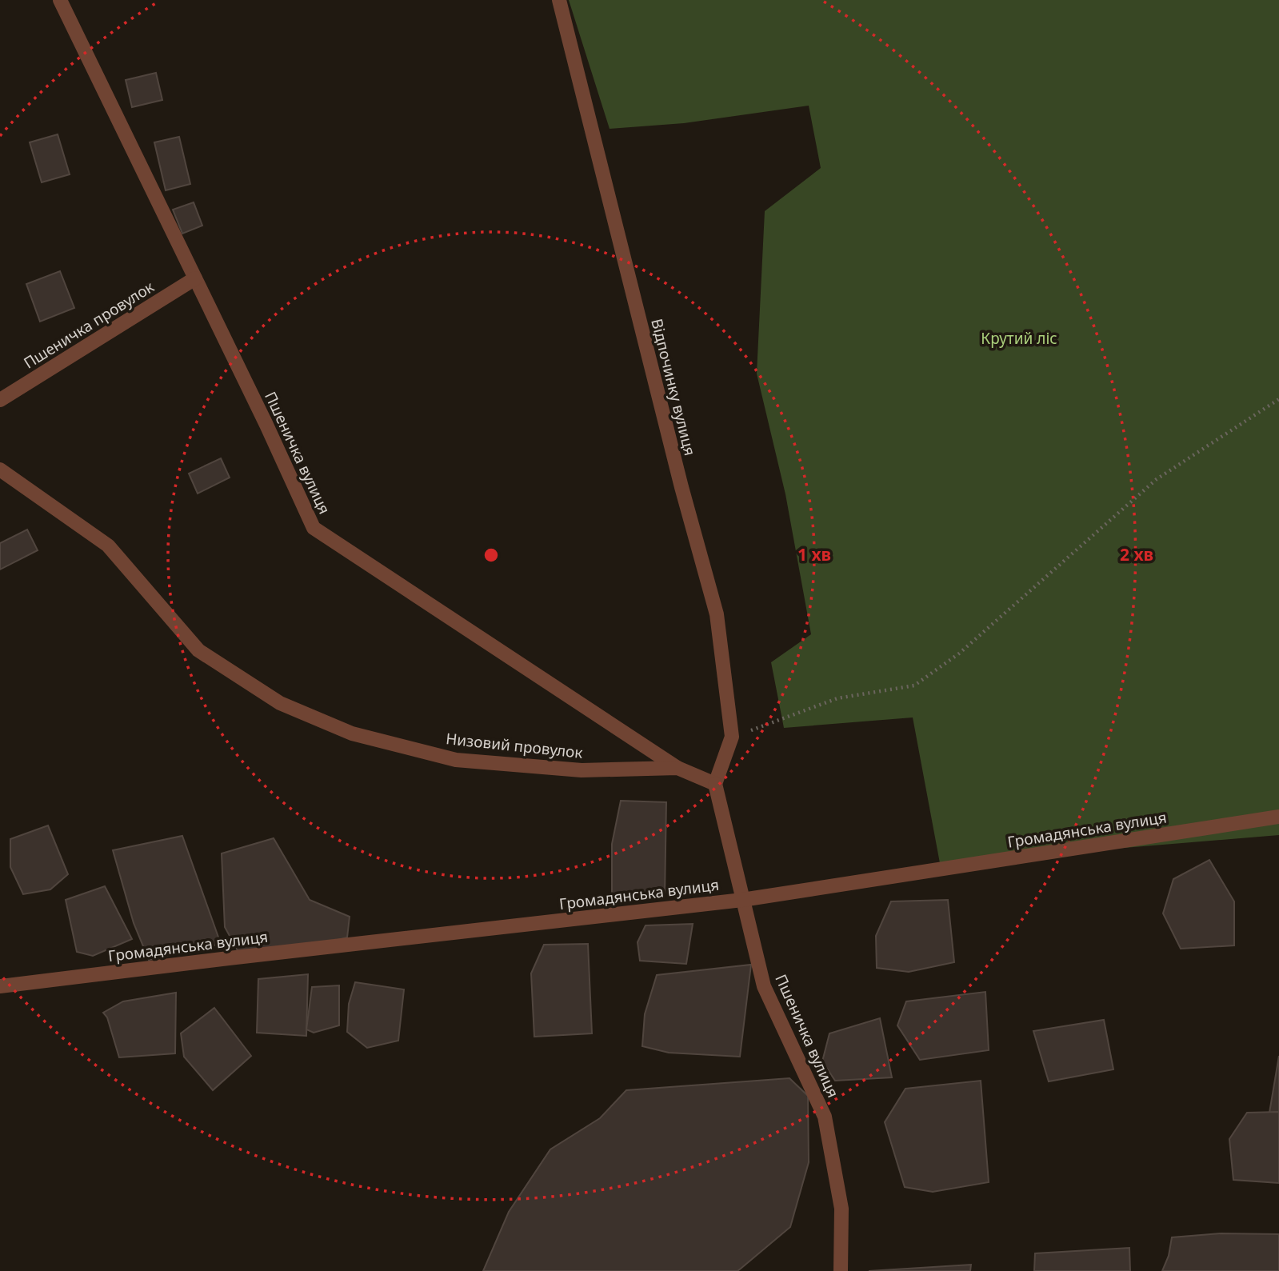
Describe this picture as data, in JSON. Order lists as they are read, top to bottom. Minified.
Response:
{"streets":{"street":["Пшеничка провулок","Відпочинку вулиця","Пшеничка вулиця","Низовий провулок","Громадянська вулиця"]},"crossings":[["Пшеничка провулок","Пшеничка вулиця"],["Відпочинку вулиця","Пшеничка вулиця"],["Відпочинку вулиця","Низовий провулок"],["Пшеничка вулиця","Низовий провулок"],["Пшеничка вулиця","Громадянська вулиця"]],"parks":["Крутий ліс"],"rings":["1 хв","2 хв"]}
